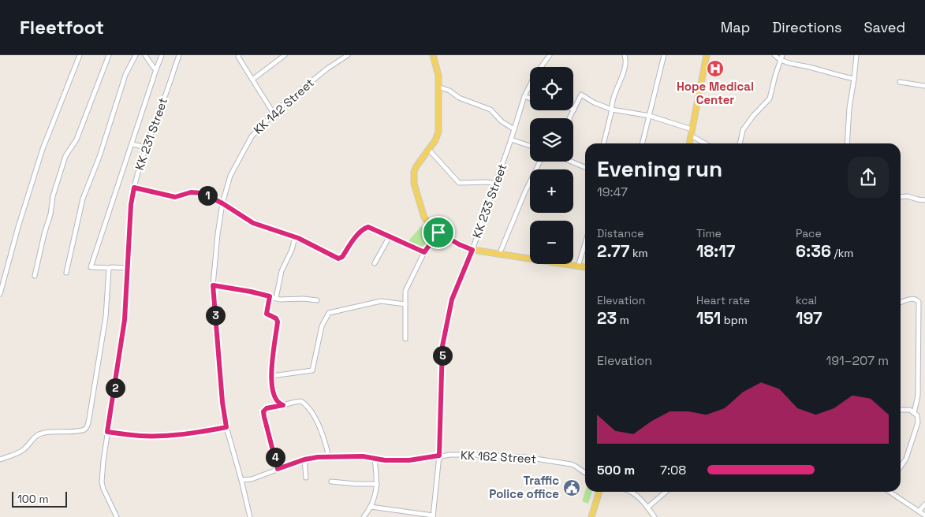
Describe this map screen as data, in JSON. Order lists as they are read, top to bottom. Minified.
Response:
{"streets":{"street":["KK 142 Street","KK 231 Street","KK 233 Street","KK 162 Street"]},"crossings":[["KK 142 Street","KK 162 Street"],["KK 233 Street","KK 162 Street"]],"places":{"hospital":["Hope Medical Center"],"public building":["Traffic Police office"]},"scale_bar":"100 m","page":{"header":"Fleetfoot","nav":["Map","Directions","Saved"],"map_buttons":["+","−"],"heading":["Evening run","19:47"],"pins":["1","3","5","2","4"],"stats":[["Distance","2.77 km"],["Time","18:17"],["Pace","6:36 /km"],["Elevation","23 m"],["Heart rate","151 bpm"],["kcal","197"]],"chart":["Elevation","191–207 m"],"list":[{"name":"500 m","note":"7:08"}],"scale":"100 m"}}
